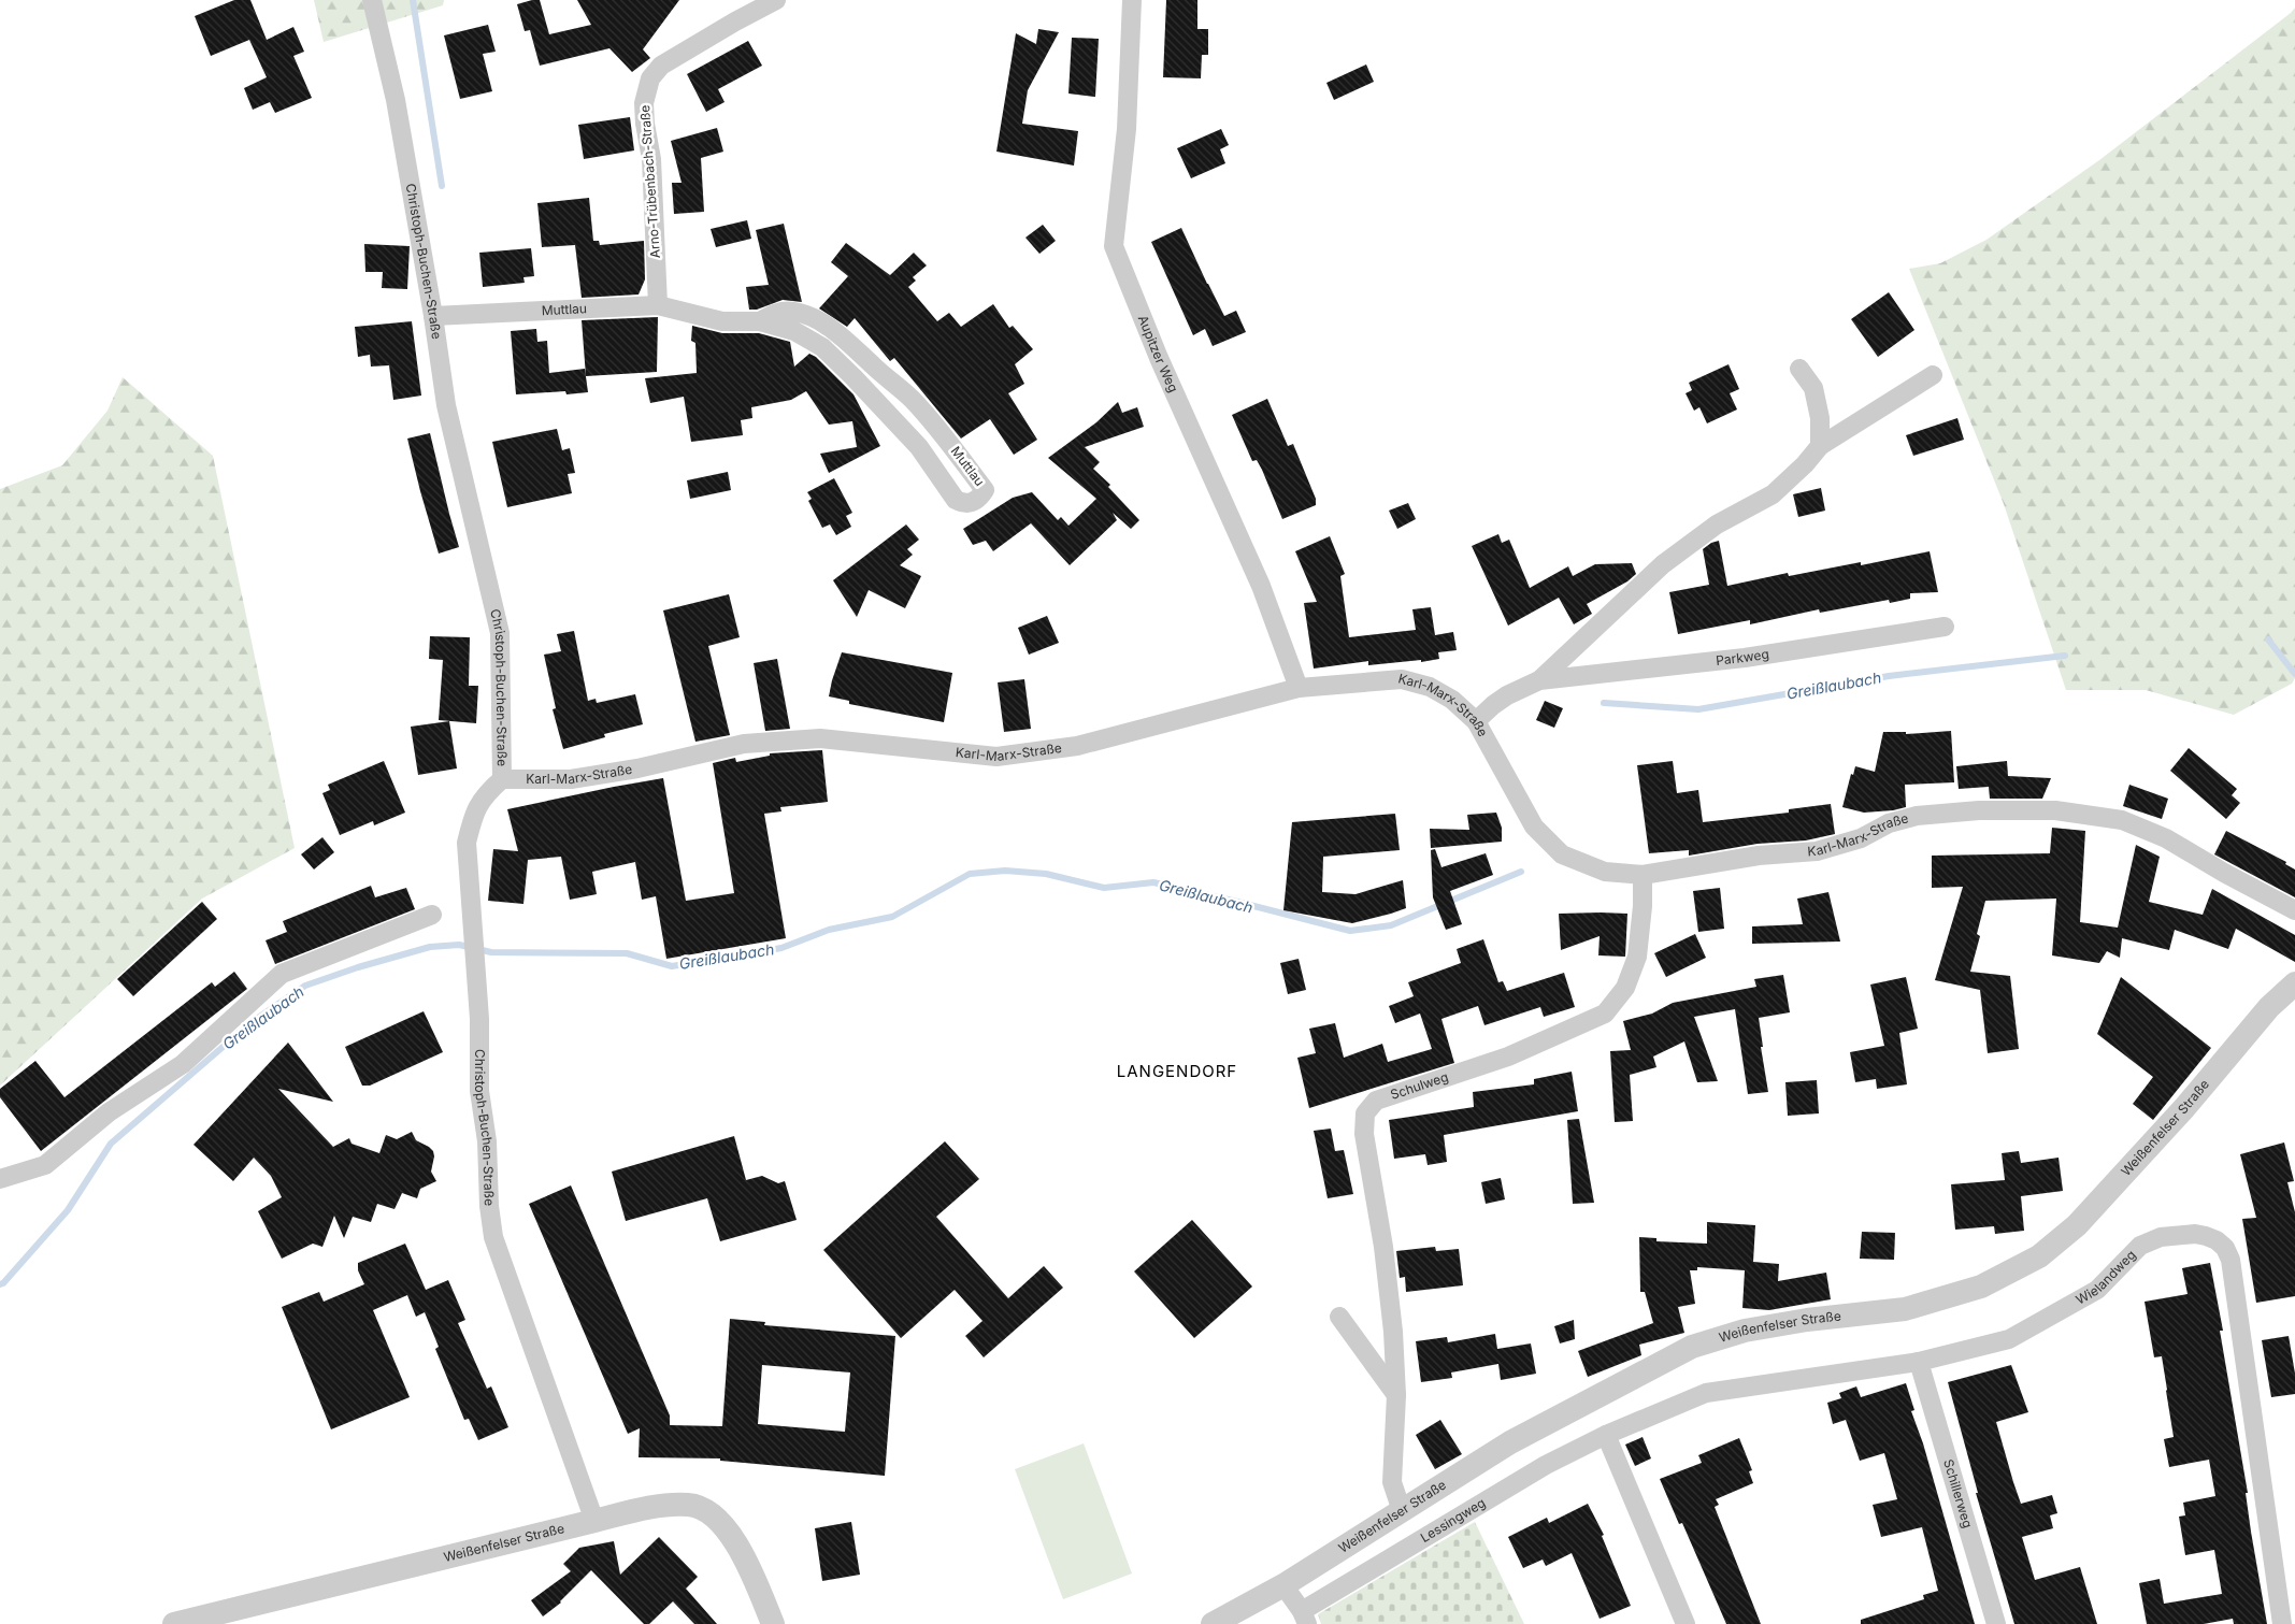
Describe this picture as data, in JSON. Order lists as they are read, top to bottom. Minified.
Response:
{"streets":{"street":["Arno-Trübenbach-Straße","Christoph-Buchen-Straße","Muttlau","Aupitzer Weg","Parkweg","Karl-Marx-Straße","Schulweg","Weißenfelser Straße","Wielandweg","Schillerweg","Lessingweg"]},"crossings":[["Arno-Trübenbach-Straße","Muttlau"],["Christoph-Buchen-Straße","Muttlau"],["Christoph-Buchen-Straße","Karl-Marx-Straße"],["Christoph-Buchen-Straße","Weißenfelser Straße"],["Aupitzer Weg","Karl-Marx-Straße"],["Parkweg","Karl-Marx-Straße"],["Karl-Marx-Straße","Schulweg"],["Schulweg","Weißenfelser Straße"],["Wielandweg","Schillerweg"],["Wielandweg","Lessingweg"]],"districts":["LANGENDORF"],"water":["Greißlaubach"]}
